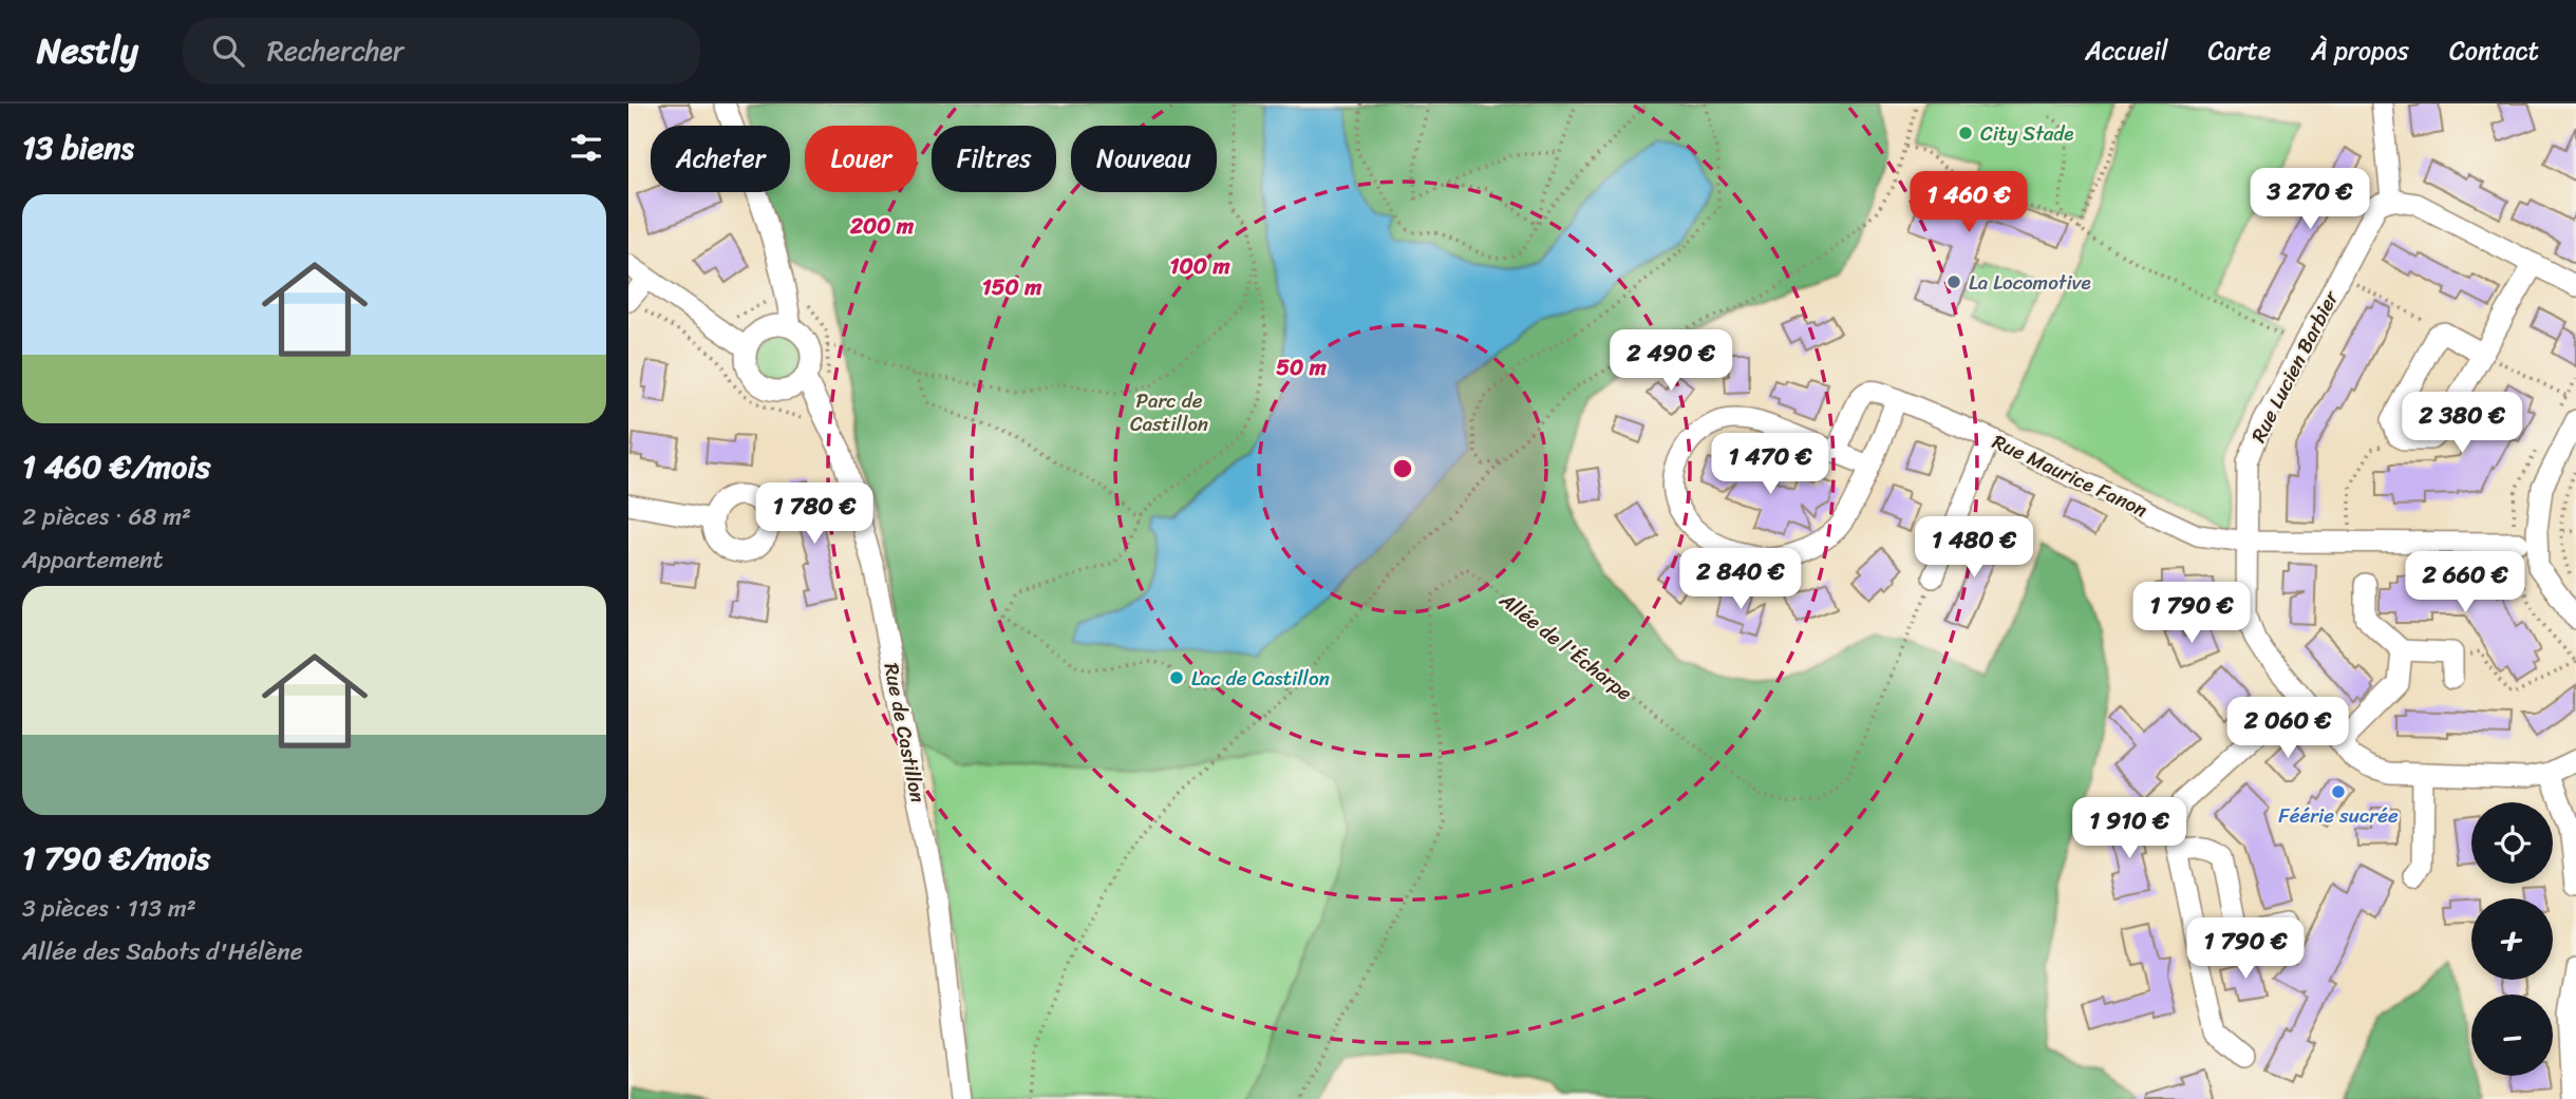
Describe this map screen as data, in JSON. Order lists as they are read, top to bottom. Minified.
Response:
{"streets":{"street":["Rue Lucien Barbier","Rue Maurice Fanon","Rue de Castillon"],"path":["Allée de l'Écharpe"]},"crossings":[["Rue Lucien Barbier","Rue Maurice Fanon"]],"parks":["Parc de Castillon"],"places":["City Stade","La Locomotive","Lac de Castillon","Féérie sucrée"],"page":{"header":"Nestly","search":"Rechercher","nav":["Accueil","Carte","À propos","Contact"],"heading":"13 biens","chip":["Acheter","Louer","Filtres","Nouveau"],"price":["3 270 €","1 460 €","2 490 €","2 380 €","1 470 €","1 780 €","1 480 €","2 840 €","2 660 €","1 790 €","2 060 €","1 910 €","1 790 €"],"list":[{"name":"1 460 €/mois","note":"2 pièces · 68 m² · Appartement"},{"name":"1 790 €/mois","note":"3 pièces · 113 m² · Allée des Sabots d'Hélène"}],"map_buttons":["+","−"]},"rings":["200 m","100 m","150 m","50 m"]}
